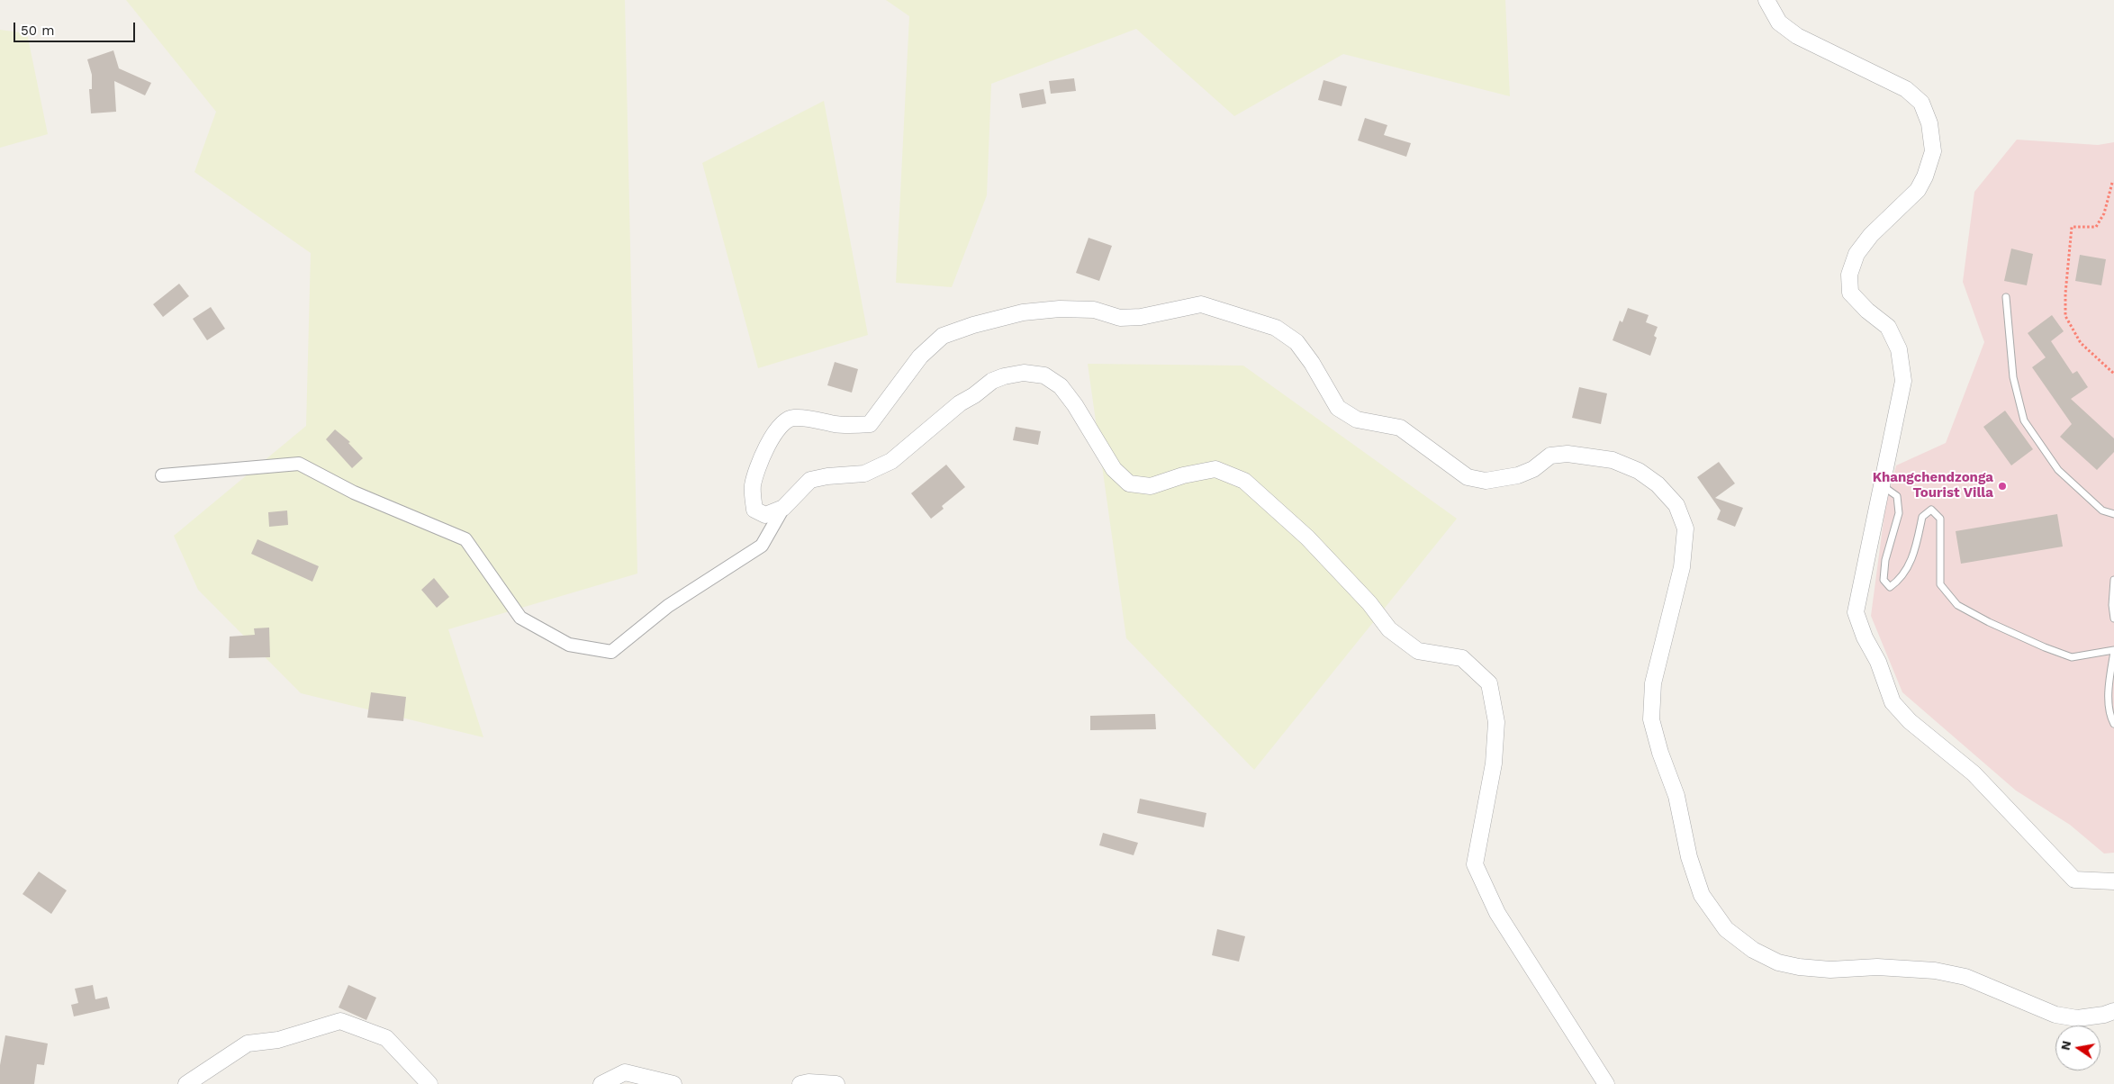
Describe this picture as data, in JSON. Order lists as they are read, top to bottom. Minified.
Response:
{"places":["Khangchendzonga Tourist Villa"],"scale_bar":"50 m","north":"left"}
